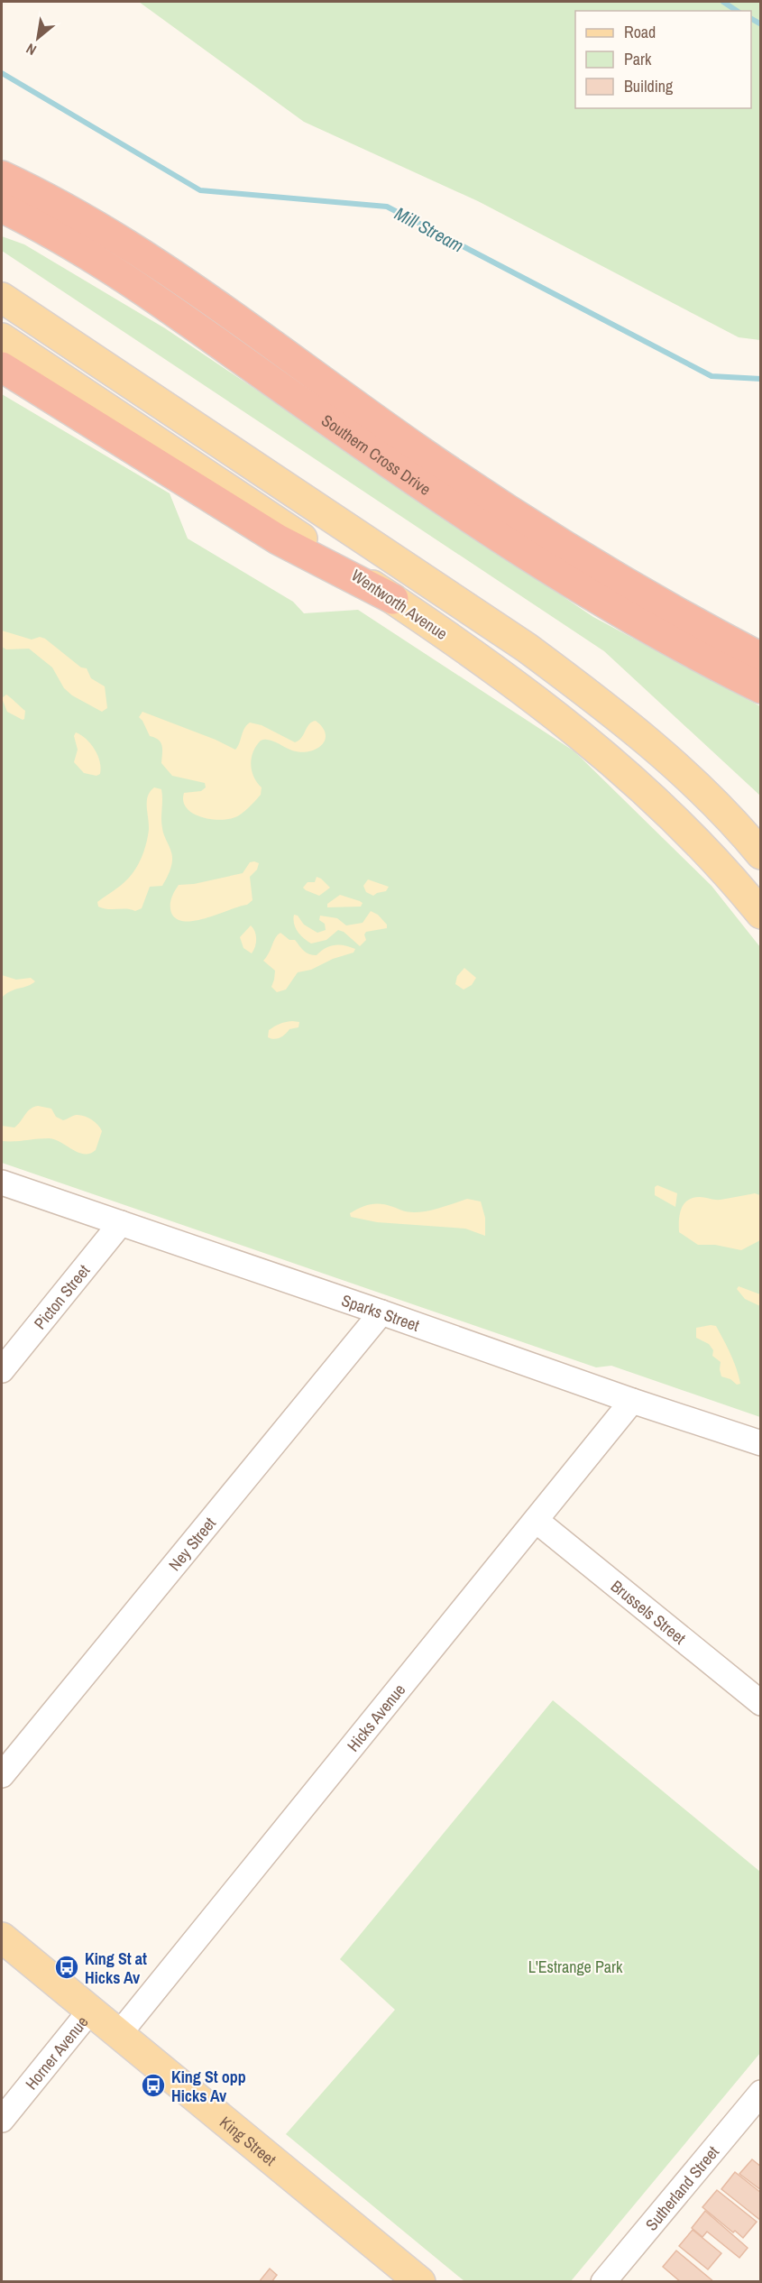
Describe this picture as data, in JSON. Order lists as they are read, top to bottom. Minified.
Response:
{"streets":{"highway":["Southern Cross Drive"],"main road":["Wentworth Avenue","King Street"],"street":["Picton Street","Sparks Street","Ney Street","Brussels Street","Hicks Avenue","Horner Avenue","Sutherland Street"]},"crossings":[["Picton Street","Sparks Street"],["Sparks Street","Ney Street"],["Sparks Street","Hicks Avenue"],["Brussels Street","Hicks Avenue"],["Hicks Avenue","King Street"],["Horner Avenue","King Street"]],"water":["Mill Stream"],"parks":["L'Estrange Park"],"places":{"bus stop":["King St at Hicks Av","King St opp Hicks Av"]},"legend":["Road","Park","Building"],"north":"bottom left"}
